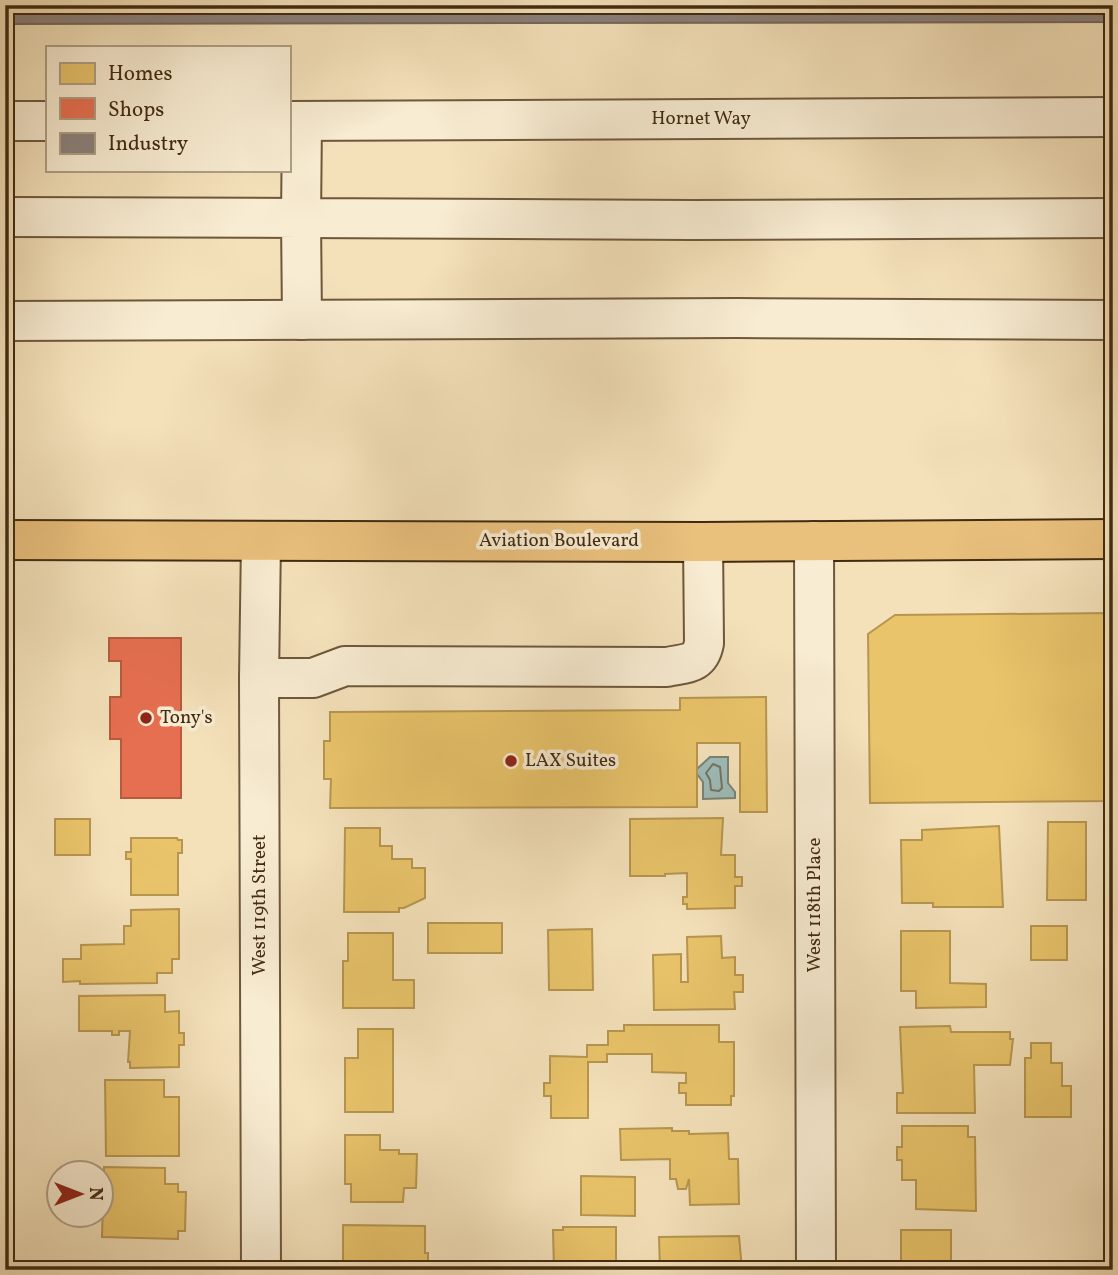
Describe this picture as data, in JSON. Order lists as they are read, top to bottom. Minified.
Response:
{"streets":{"main road":["Aviation Boulevard"],"street":["Hornet Way","West 119th Street","West 118th Place"]},"crossings":[["Aviation Boulevard","West 119th Street"],["Aviation Boulevard","West 118th Place"]],"places":["Tony's","LAX Suites"],"legend":["Homes","Shops","Industry"],"north":"right"}
